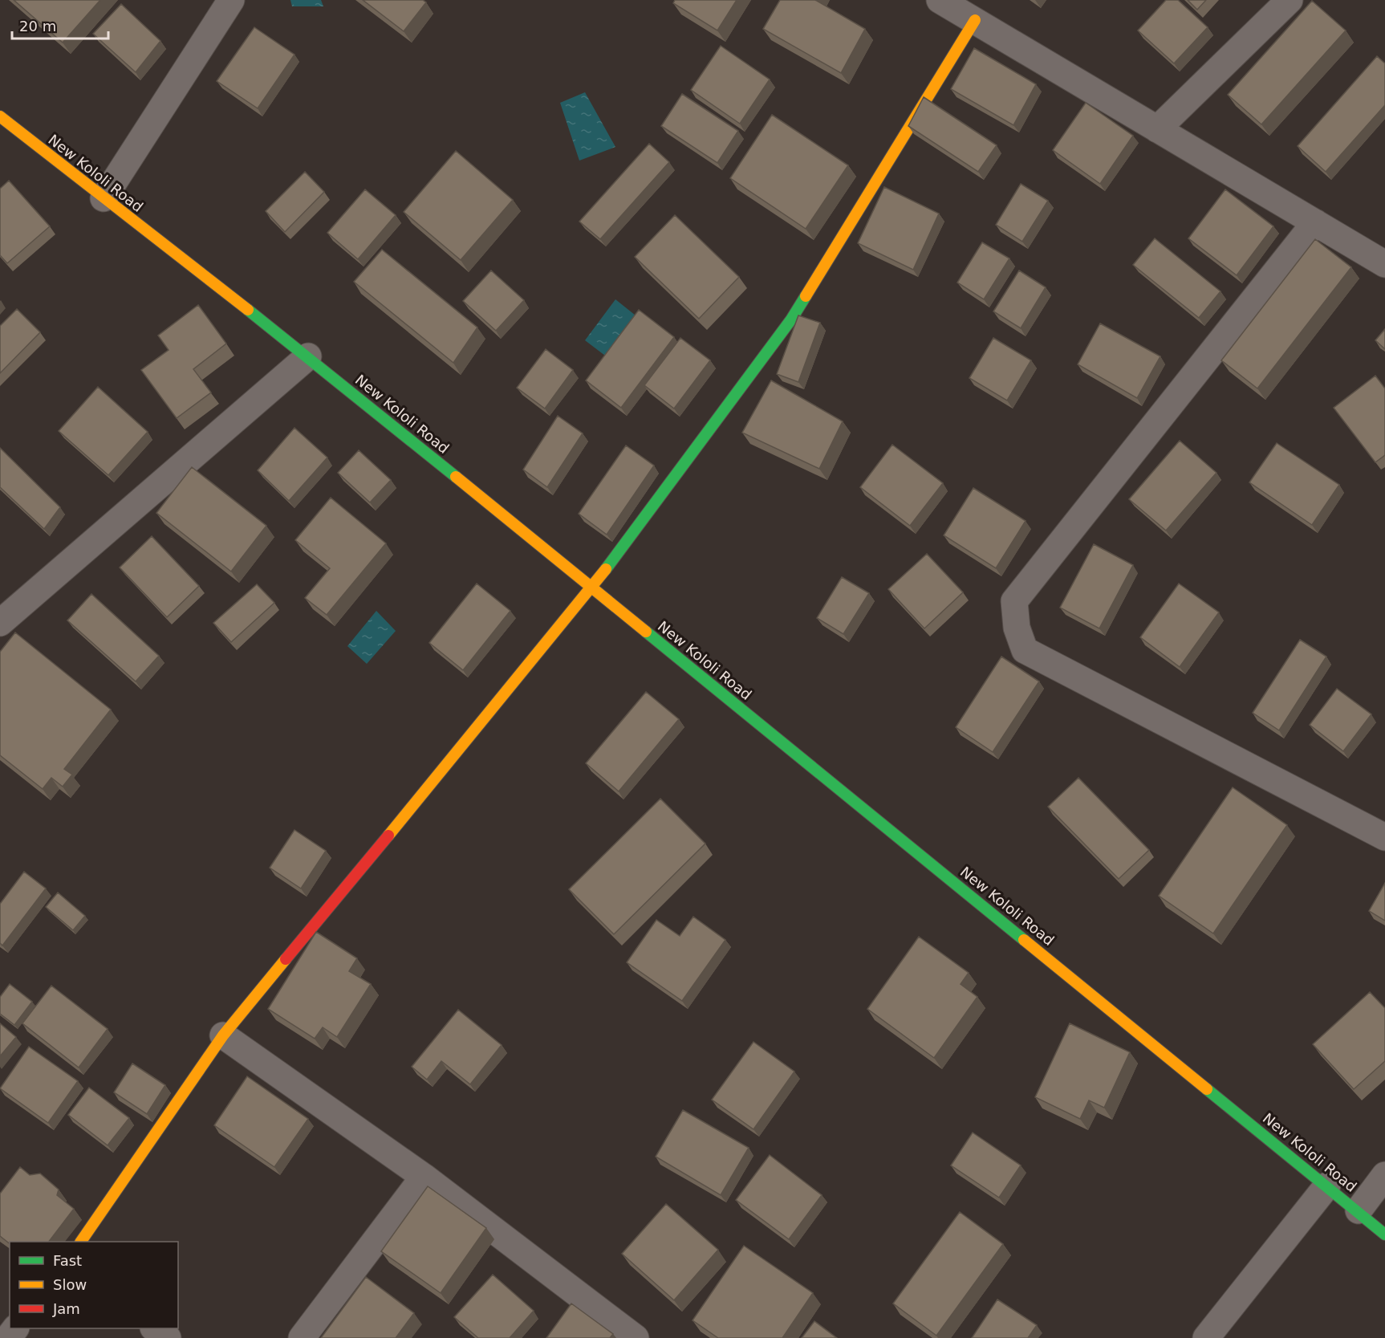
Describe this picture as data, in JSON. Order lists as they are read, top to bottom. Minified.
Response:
{"streets":{"street":["New Kololi Road"]},"legend":["Fast","Slow","Jam"],"scale_bar":"20 m"}
